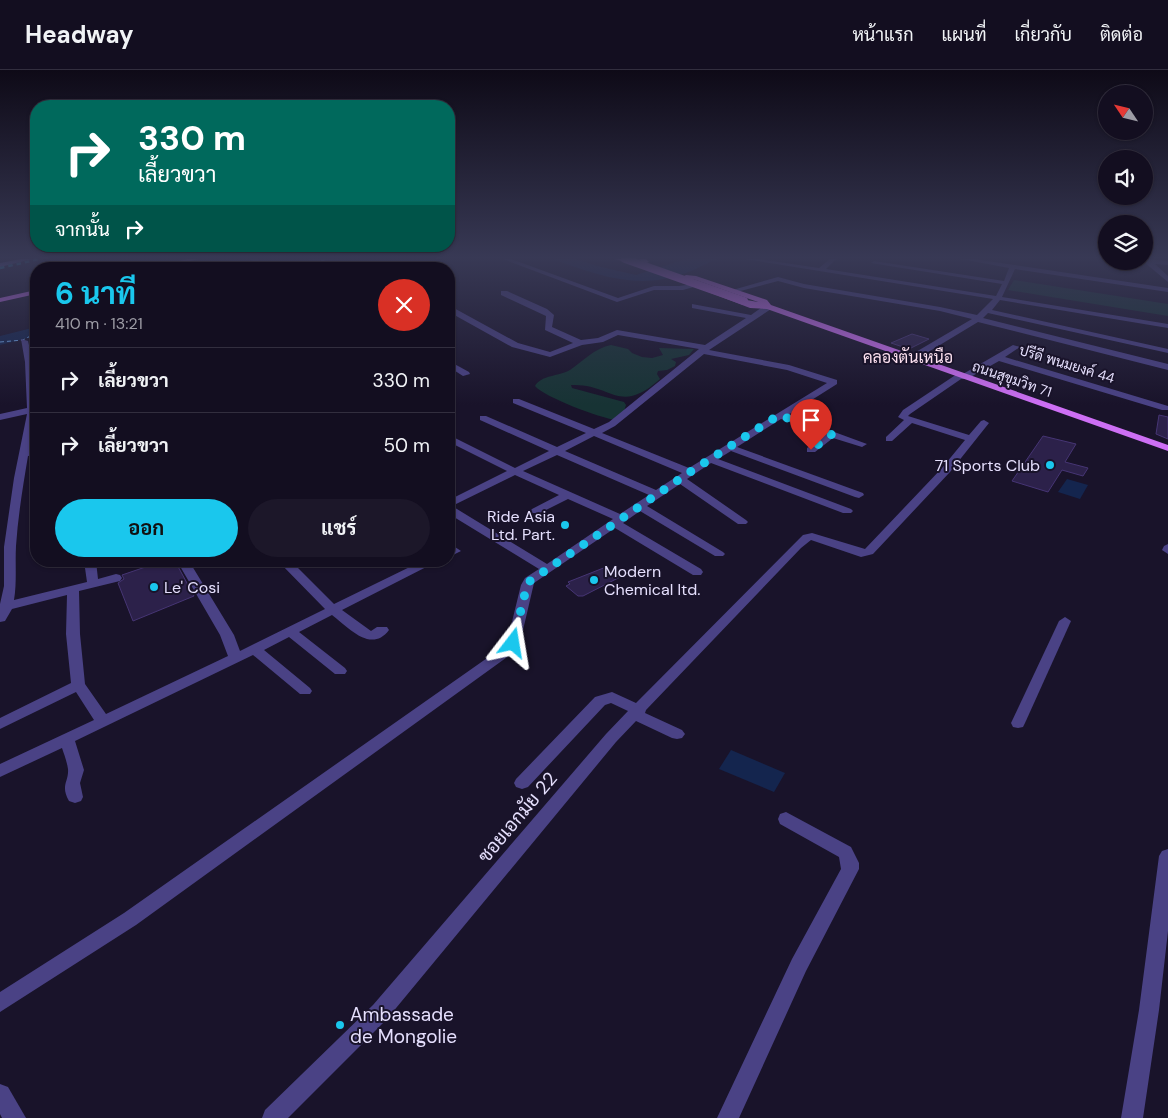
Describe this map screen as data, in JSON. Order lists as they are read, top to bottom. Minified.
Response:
{"streets":{"main road":["ถนนสุขุมวิท 71"],"street":["ปรีดี พนมยงค์ 44","ซอยเอกมัย 22"]},"crossings":[["ปรีดี พนมยงค์ 44","ถนนสุขุมวิท 71"]],"districts":["คลองตันเหนือ"],"places":["71 Sports Club","Ride Asia Ltd. Part.","Modern Chemical ltd.","Le' Cosi","Ambassade de Mongolie"],"north":"top left","page":{"header":"Headway","nav":["หน้าแรก","แผนที่","เกี่ยวกับ","ติดต่อ"],"turn":["330 m","เลี้ยวขวา"],"then":"จากนั้น","heading":["6 นาที","410 m · 13:21"],"list":[{"name":"เลี้ยวขวา","value":"330 m"},{"name":"เลี้ยวขวา","value":"50 m"}],"buttons":["ออก","แชร์"]}}
